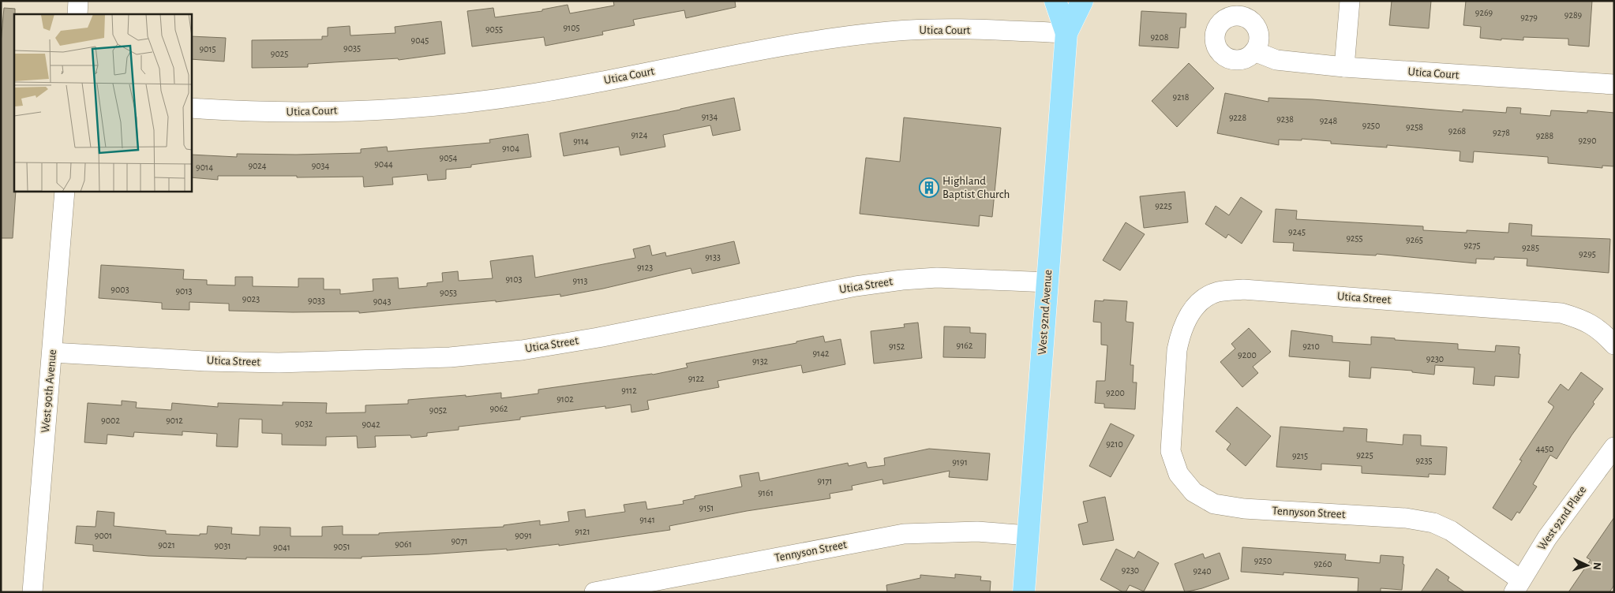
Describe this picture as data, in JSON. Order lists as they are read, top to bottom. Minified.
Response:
{"streets":{"main road":["West 92nd Avenue"],"street":["Utica Court","Utica Street","West 90th Avenue","Tennyson Street","West 92nd Place"]},"crossings":[["Utica Court","West 92nd Avenue"],["Utica Street","West 92nd Avenue"],["Utica Street","West 90th Avenue"],["Utica Street","Tennyson Street"],["West 92nd Avenue","Tennyson Street"],["Tennyson Street","West 92nd Place"]],"places":{"building":["Highland Baptist Church"]},"house_numbers":["9269","9289","9279","9105","9055","9208","9045","9035","9015","9025","9218","9134","9228","9238","9248","9250","9258","9268","9278","9124","9288","9290","9114","9104","9054","9044","9024","9034","9014","9225","9245","9255","9265","9275","9285","9295","9133","9123","9103","9113","9003","9013","9053","9023","9033","9043","9162","9152","9210","9142","9200","9230","9132","9122","9112","9200","9102","9062","9052","9002","9012","9032","9042","9210","4450","9225","9215","9235","9191","9171","9161","9151","9141","9121","9001","9091","9071","9061","9021","9031","9051","9041","9250","9260","9230","9240"],"north":"right"}
